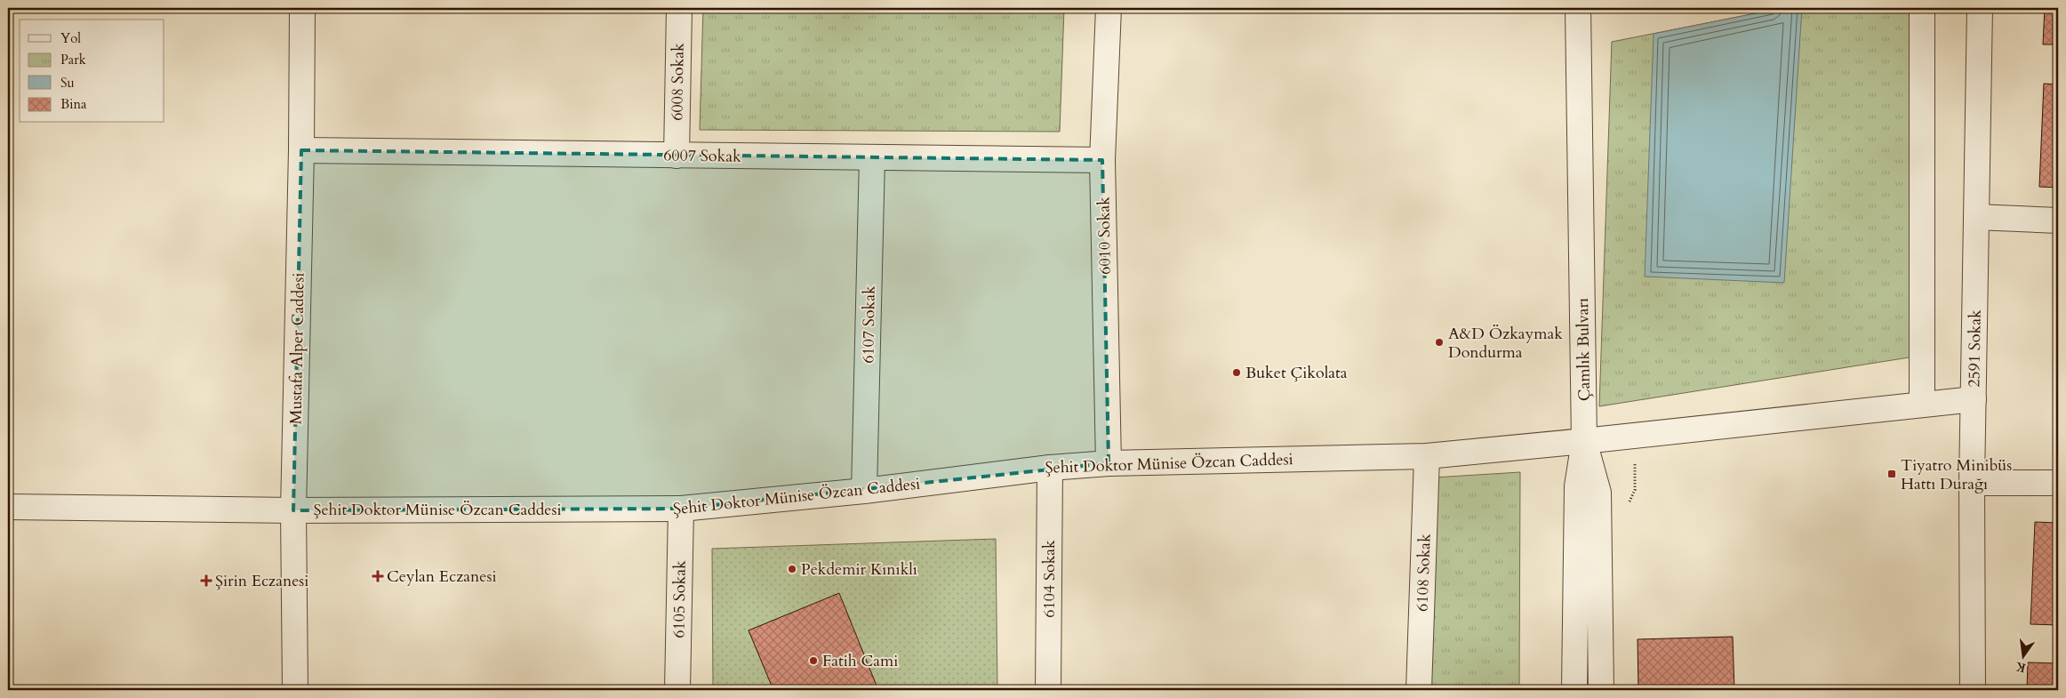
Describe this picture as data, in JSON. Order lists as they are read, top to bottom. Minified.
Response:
{"streets":{"street":["6008 Sokak","6007 Sokak","6010 Sokak","6107 Sokak","Mustafa Alper Caddesi","2591 Sokak","Çamlık Bulvarı","Şehit Doktor Münise Özcan Caddesi","6108 Sokak","6104 Sokak","6105 Sokak"]},"crossings":[["6008 Sokak","6007 Sokak"],["6007 Sokak","6010 Sokak"],["6007 Sokak","6107 Sokak"],["6007 Sokak","Mustafa Alper Caddesi"],["6010 Sokak","Şehit Doktor Münise Özcan Caddesi"],["6107 Sokak","Şehit Doktor Münise Özcan Caddesi"],["Mustafa Alper Caddesi","Şehit Doktor Münise Özcan Caddesi"],["2591 Sokak","Şehit Doktor Münise Özcan Caddesi"],["Çamlık Bulvarı","Şehit Doktor Münise Özcan Caddesi"],["Şehit Doktor Münise Özcan Caddesi","6108 Sokak"],["Şehit Doktor Münise Özcan Caddesi","6104 Sokak"],["Şehit Doktor Münise Özcan Caddesi","6105 Sokak"]],"places":{"other":["A&D Özkaymak Dondurma","Buket Çikolata","Pekdemir Kınıklı","Fatih Cami"],"transit":["Tiyatro Minibüs Hattı Durağı"],"health":["Ceylan Eczanesi","Şirin Eczanesi"]},"legend":["Yol","Park","Su","Bina"],"north":"bottom"}
